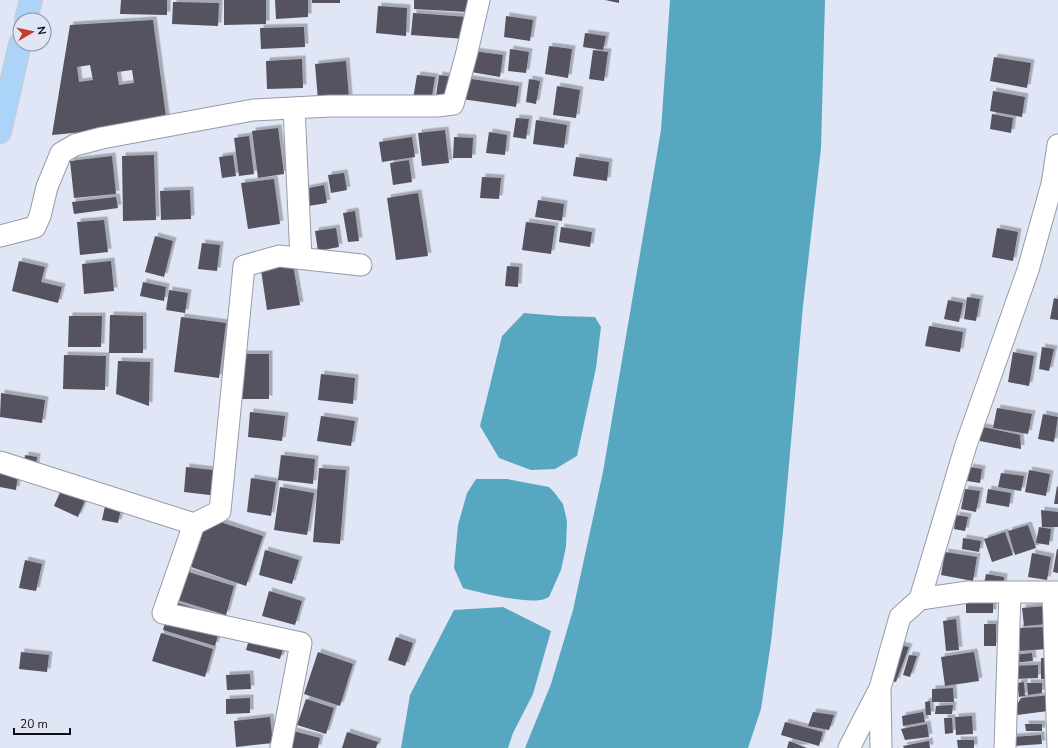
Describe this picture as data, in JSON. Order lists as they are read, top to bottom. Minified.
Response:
{"scale_bar":"20 m","north":"right"}
